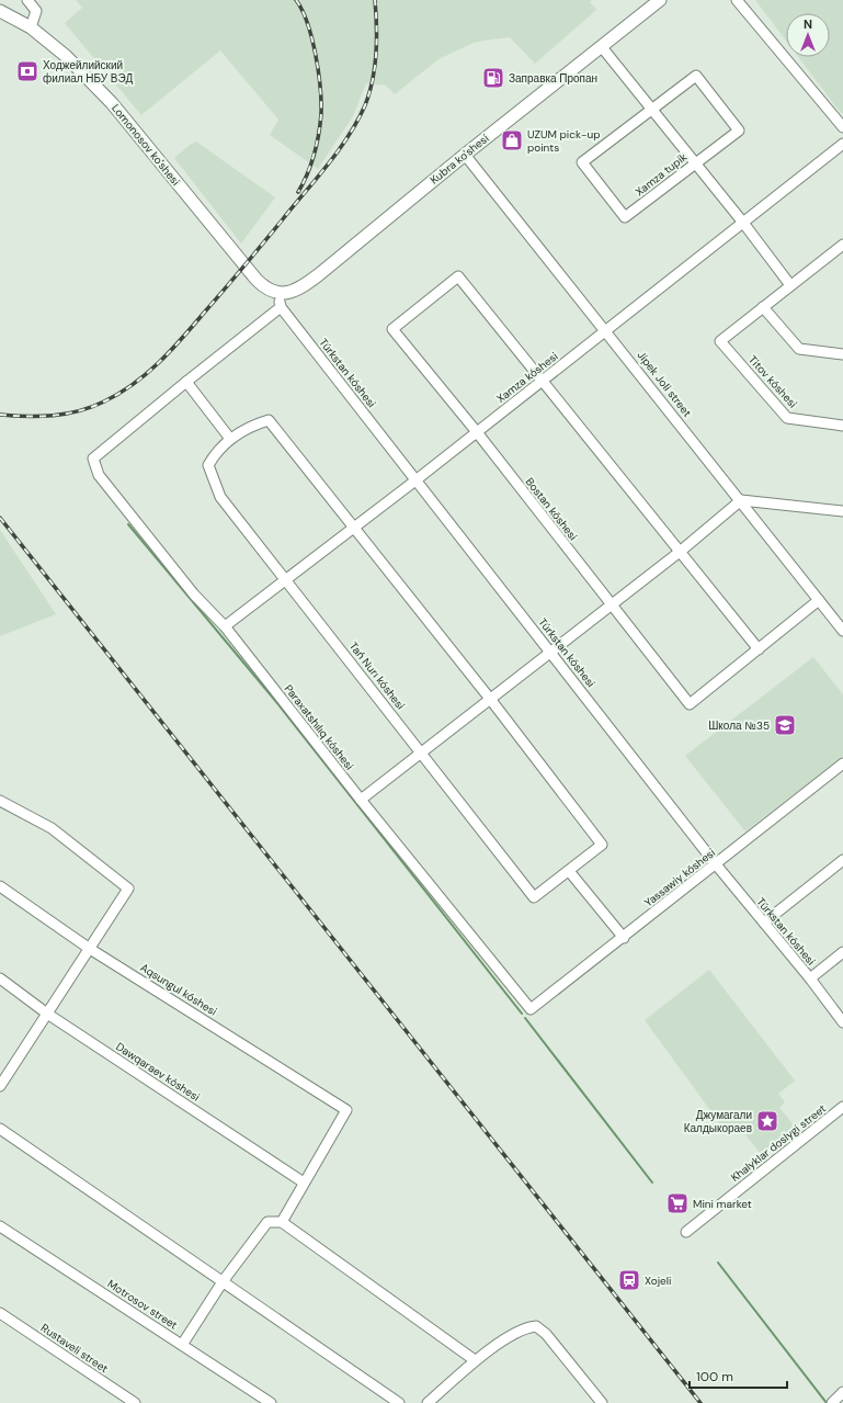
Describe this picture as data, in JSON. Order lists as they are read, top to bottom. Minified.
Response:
{"streets":{"main road":["Lomonosov ko'shesi","Kubra ko'shesi"],"street":["Xamza tupik","Túrkstan kóshesi","Xamza kóshesi","Titov kóshesi","Jipek Joli street","Bostan kóshesi","Tań Nurı kóshesi","Paraxatshılıq kóshesi","Yassawiy kóshesi","Aqsungul kóshesi","Dawqaraev kóshesi","Khalyklar doslygi street","Motrosov street","Rustaveli street"]},"crossings":[["Lomonosov ko'shesi","Kubra ko'shesi"],["Lomonosov ko'shesi","Túrkstan kóshesi"],["Kubra ko'shesi","Túrkstan kóshesi"],["Kubra ko'shesi","Jipek Joli street"],["Túrkstan kóshesi","Xamza kóshesi"],["Túrkstan kóshesi","Yassawiy kóshesi"],["Xamza kóshesi","Jipek Joli street"],["Xamza kóshesi","Bostan kóshesi"],["Xamza kóshesi","Tań Nurı kóshesi"],["Xamza kóshesi","Paraxatshılıq kóshesi"],["Paraxatshılıq kóshesi","Yassawiy kóshesi"],["Aqsungul kóshesi","Dawqaraev kóshesi"]],"places":{"bank":["Ходжейлийский филиал НБУ ВЭД"],"fuel station":["Заправка Пропан"],"shop":["UZUM pick-up points"],"school or university":["Школа №35"],"place":["Джумагали Калдыкораев"],"supermarket":["Mini market"],"station":["Xojeli"]},"scale_bar":"100 m","north":"top"}
